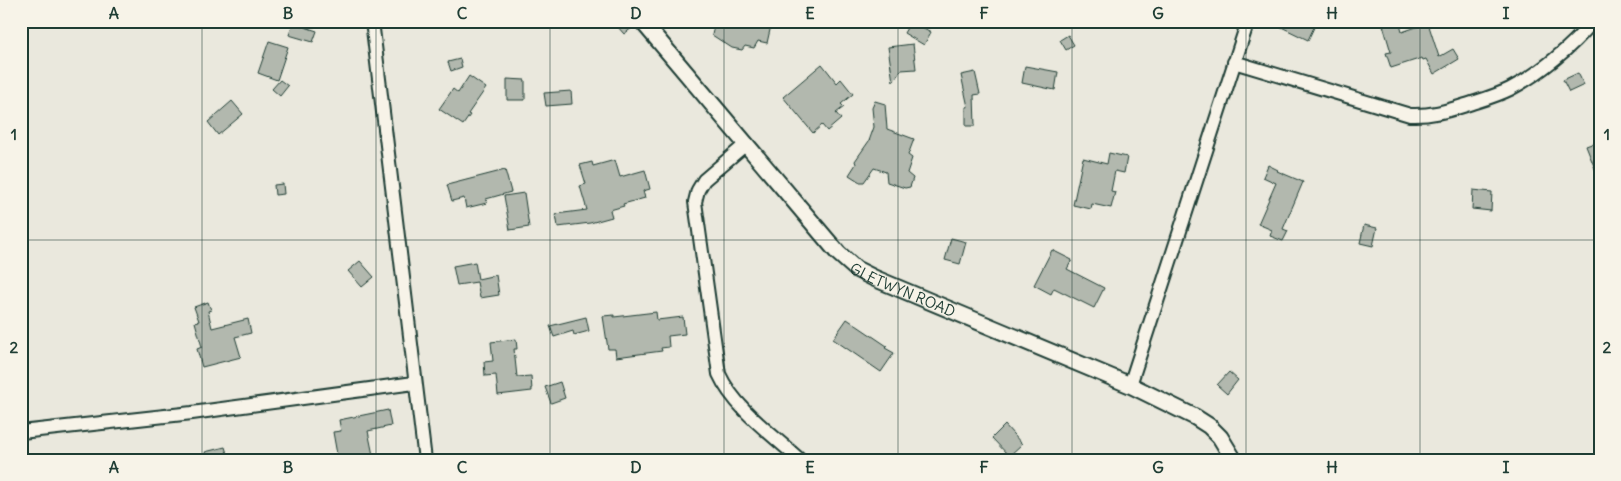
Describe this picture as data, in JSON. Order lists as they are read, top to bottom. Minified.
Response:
{"streets":{"street":["GLETWYN ROAD"]},"grid":{"columns":["A","B","C","D","E","F","G","H","I"],"rows":["1","2"]}}
